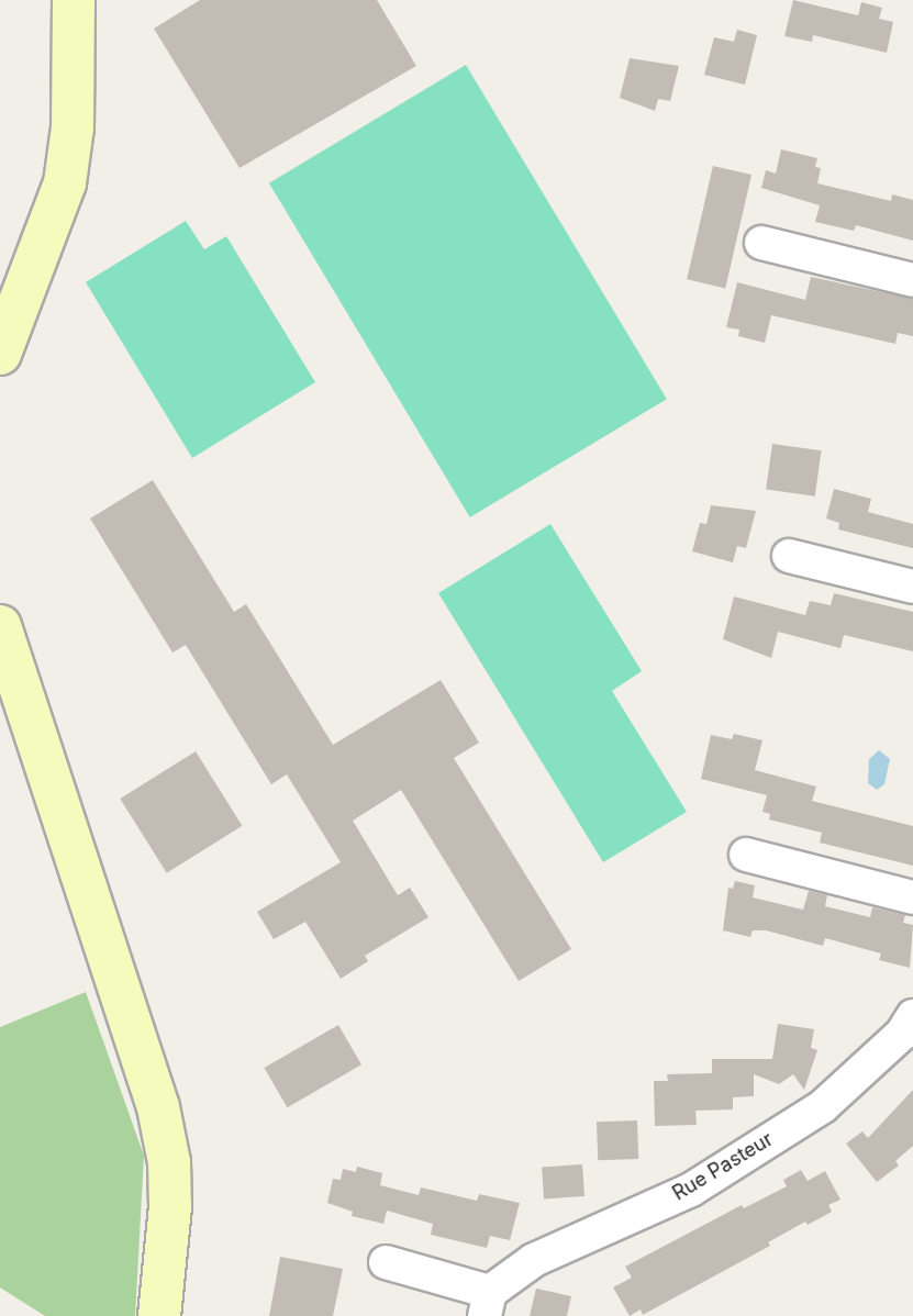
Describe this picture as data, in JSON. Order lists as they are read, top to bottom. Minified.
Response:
{"streets":{"street":["Rue Pasteur"]}}
